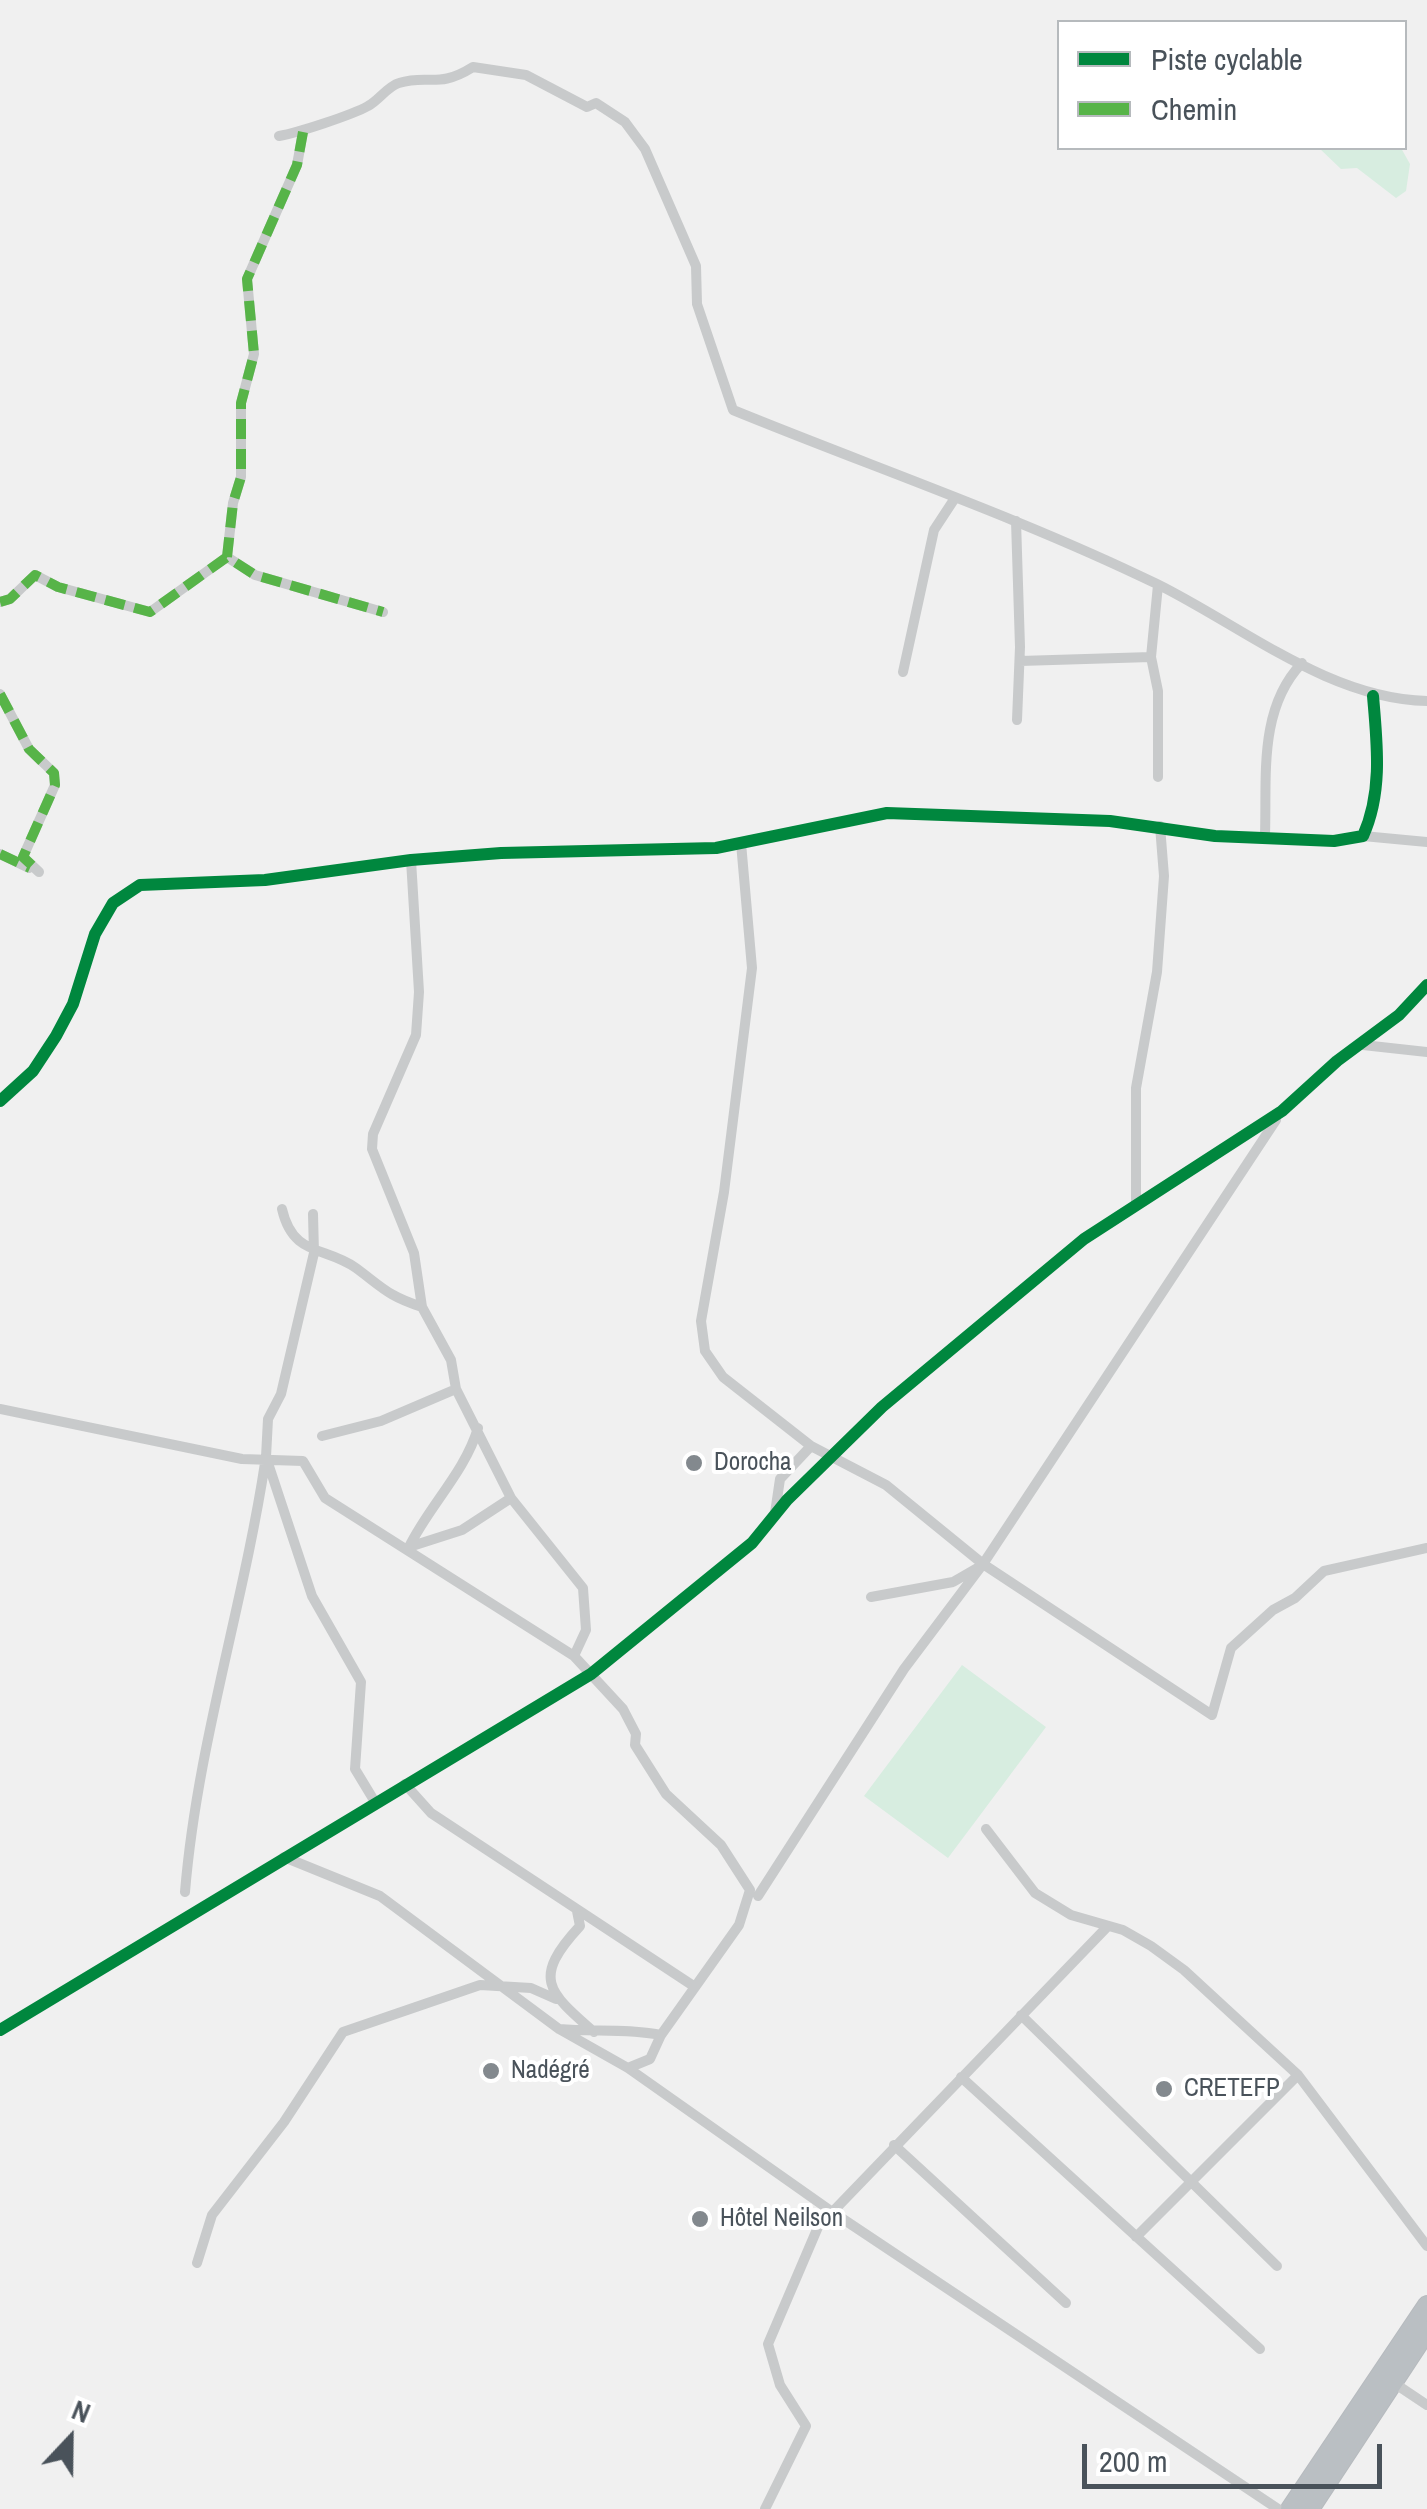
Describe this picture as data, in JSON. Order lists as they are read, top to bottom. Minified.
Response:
{"places":["Dorocha","Nadégré","CRETEFP","Hôtel Neilson"],"legend":["Piste cyclable","Chemin"],"scale_bar":"200 m","north":"top"}
